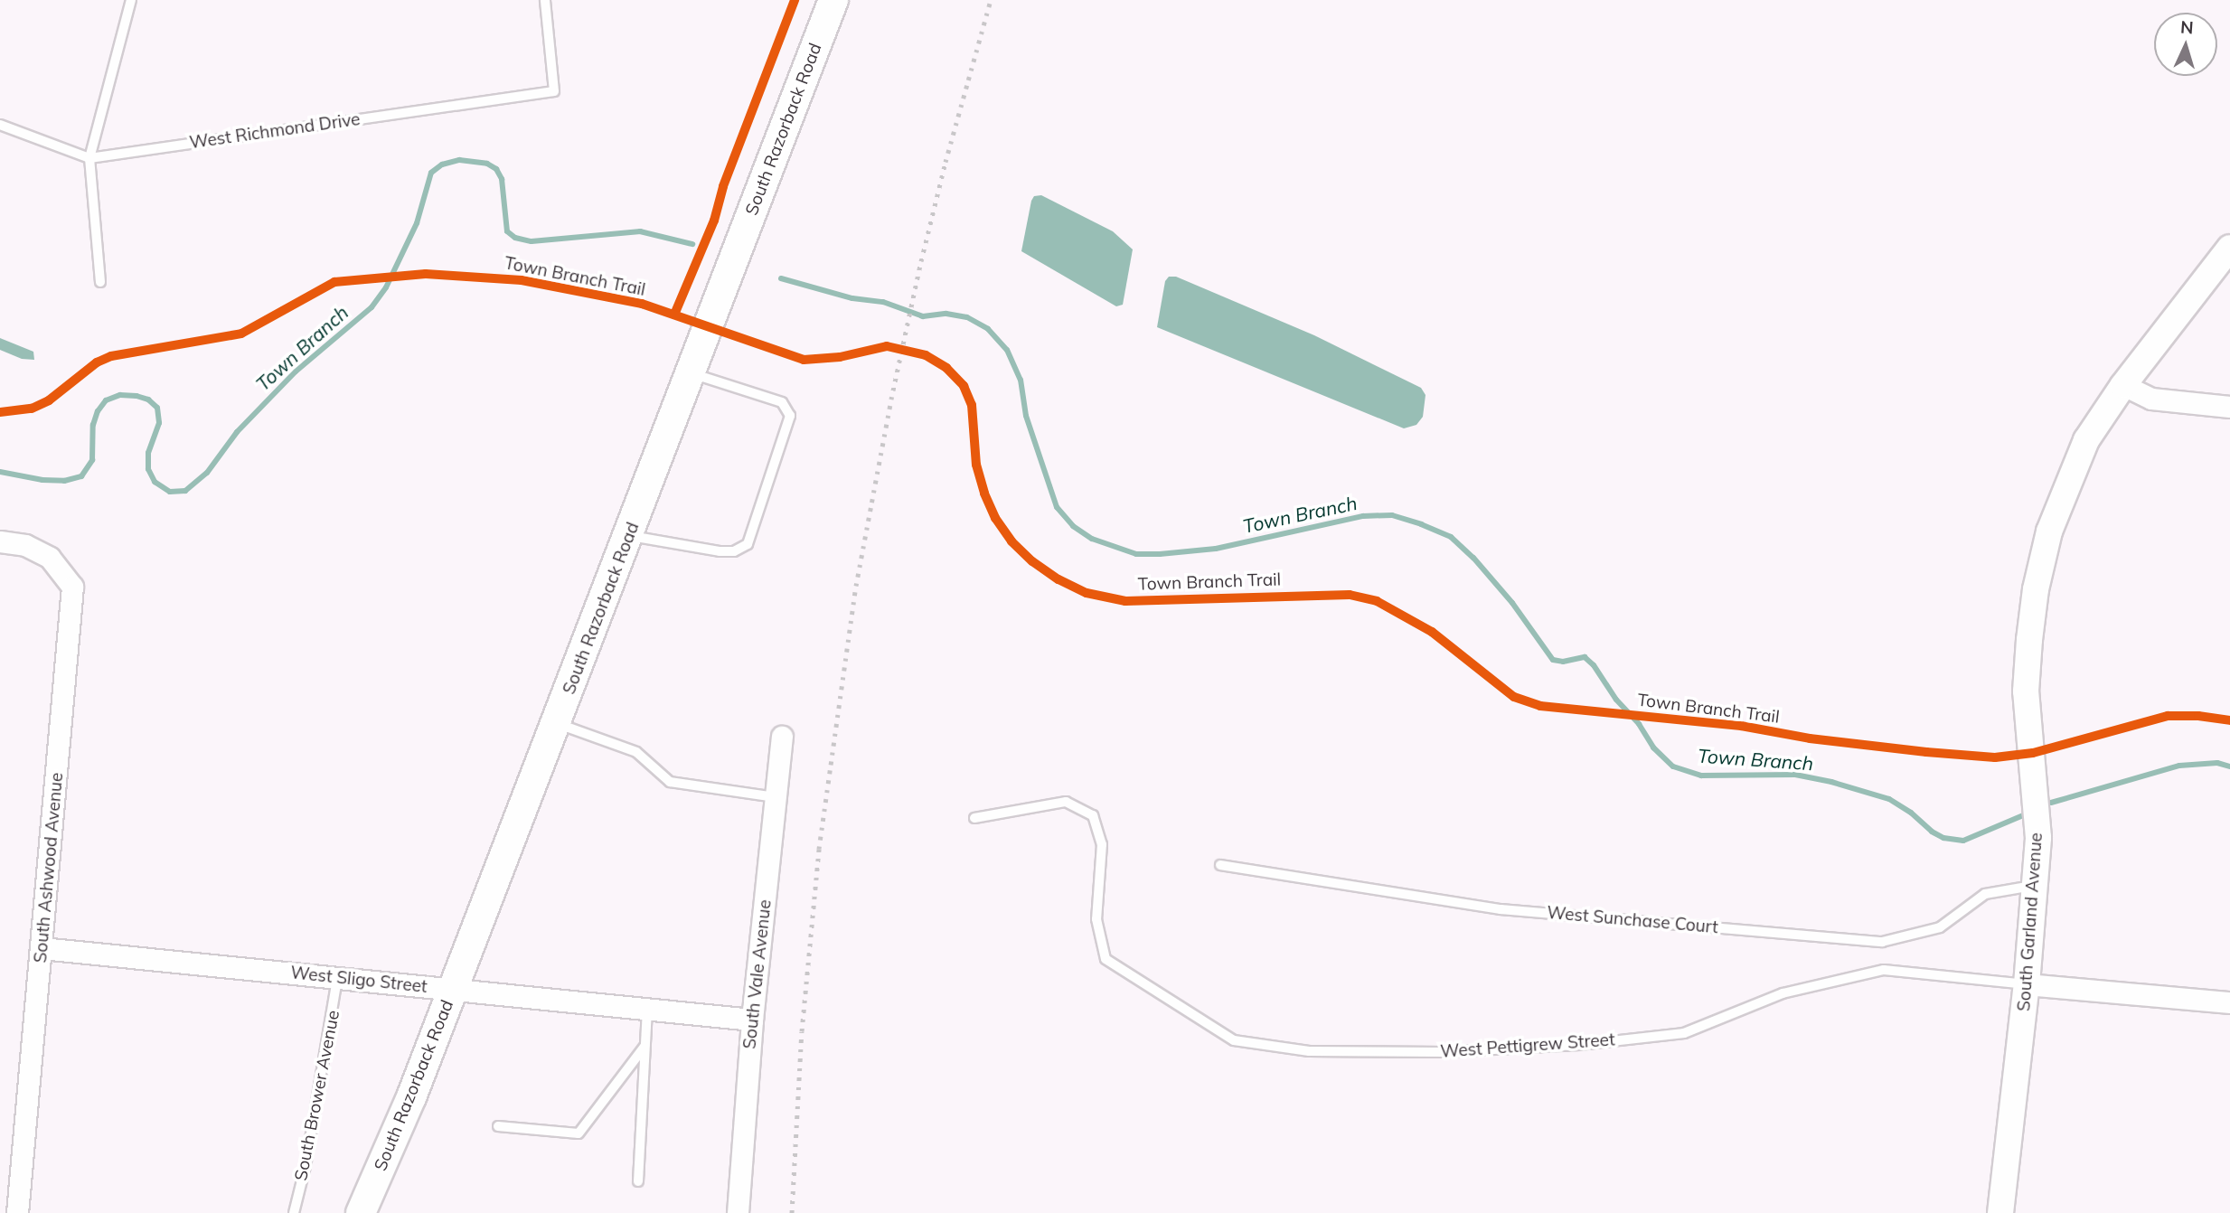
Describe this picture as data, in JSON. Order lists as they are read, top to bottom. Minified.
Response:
{"streets":{"main road":["South Razorback Road"],"street":["South Ashwood Avenue","South Garland Avenue","South Vale Avenue","West Sligo Street","West Pettigrew Street"],"lane":["West Richmond Drive","West Sunchase Court","South Brower Avenue"],"cycle path":["Town Branch Trail"]},"crossings":[["South Razorback Road","West Sligo Street"],["South Ashwood Avenue","West Sligo Street"],["West Sunchase Court","South Garland Avenue"],["South Garland Avenue","West Pettigrew Street"],["South Vale Avenue","West Sligo Street"],["West Sligo Street","South Brower Avenue"]],"water":["Town Branch"],"north":"top"}
